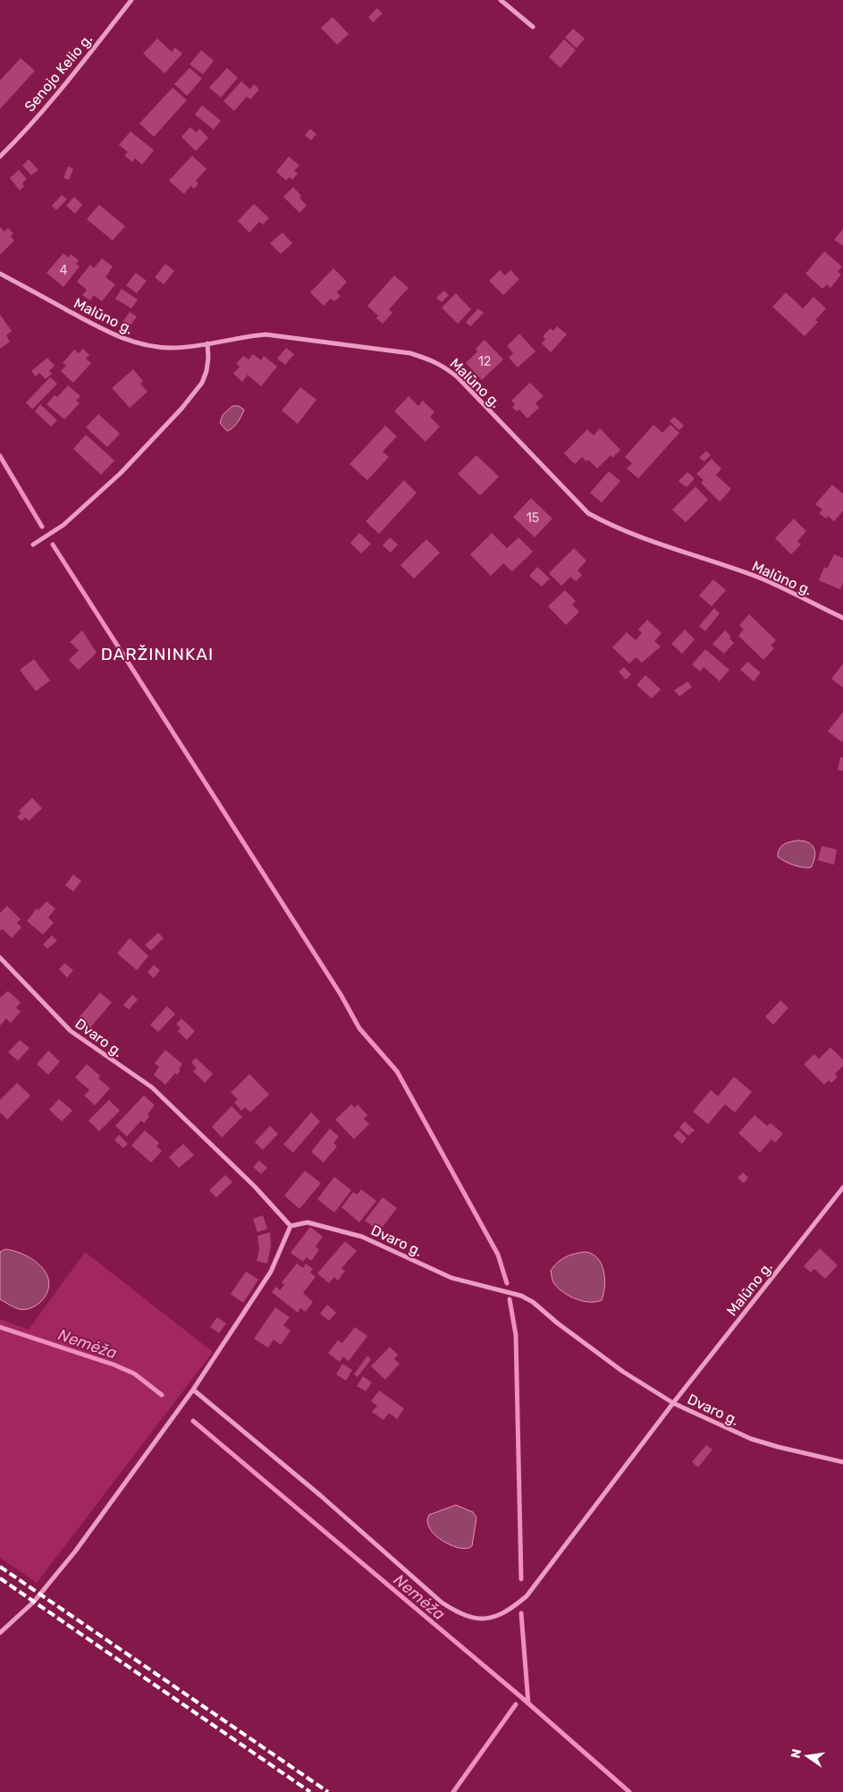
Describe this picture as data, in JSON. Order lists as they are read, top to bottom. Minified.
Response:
{"streets":{"street":["Senojo Kelio g.","Malūno g.","Dvaro g."]},"crossings":[["Malūno g.","Dvaro g."]],"districts":["DARŽININKAI"],"water":["Nemėža"],"house_numbers":["4","12","15"],"north":"left"}
